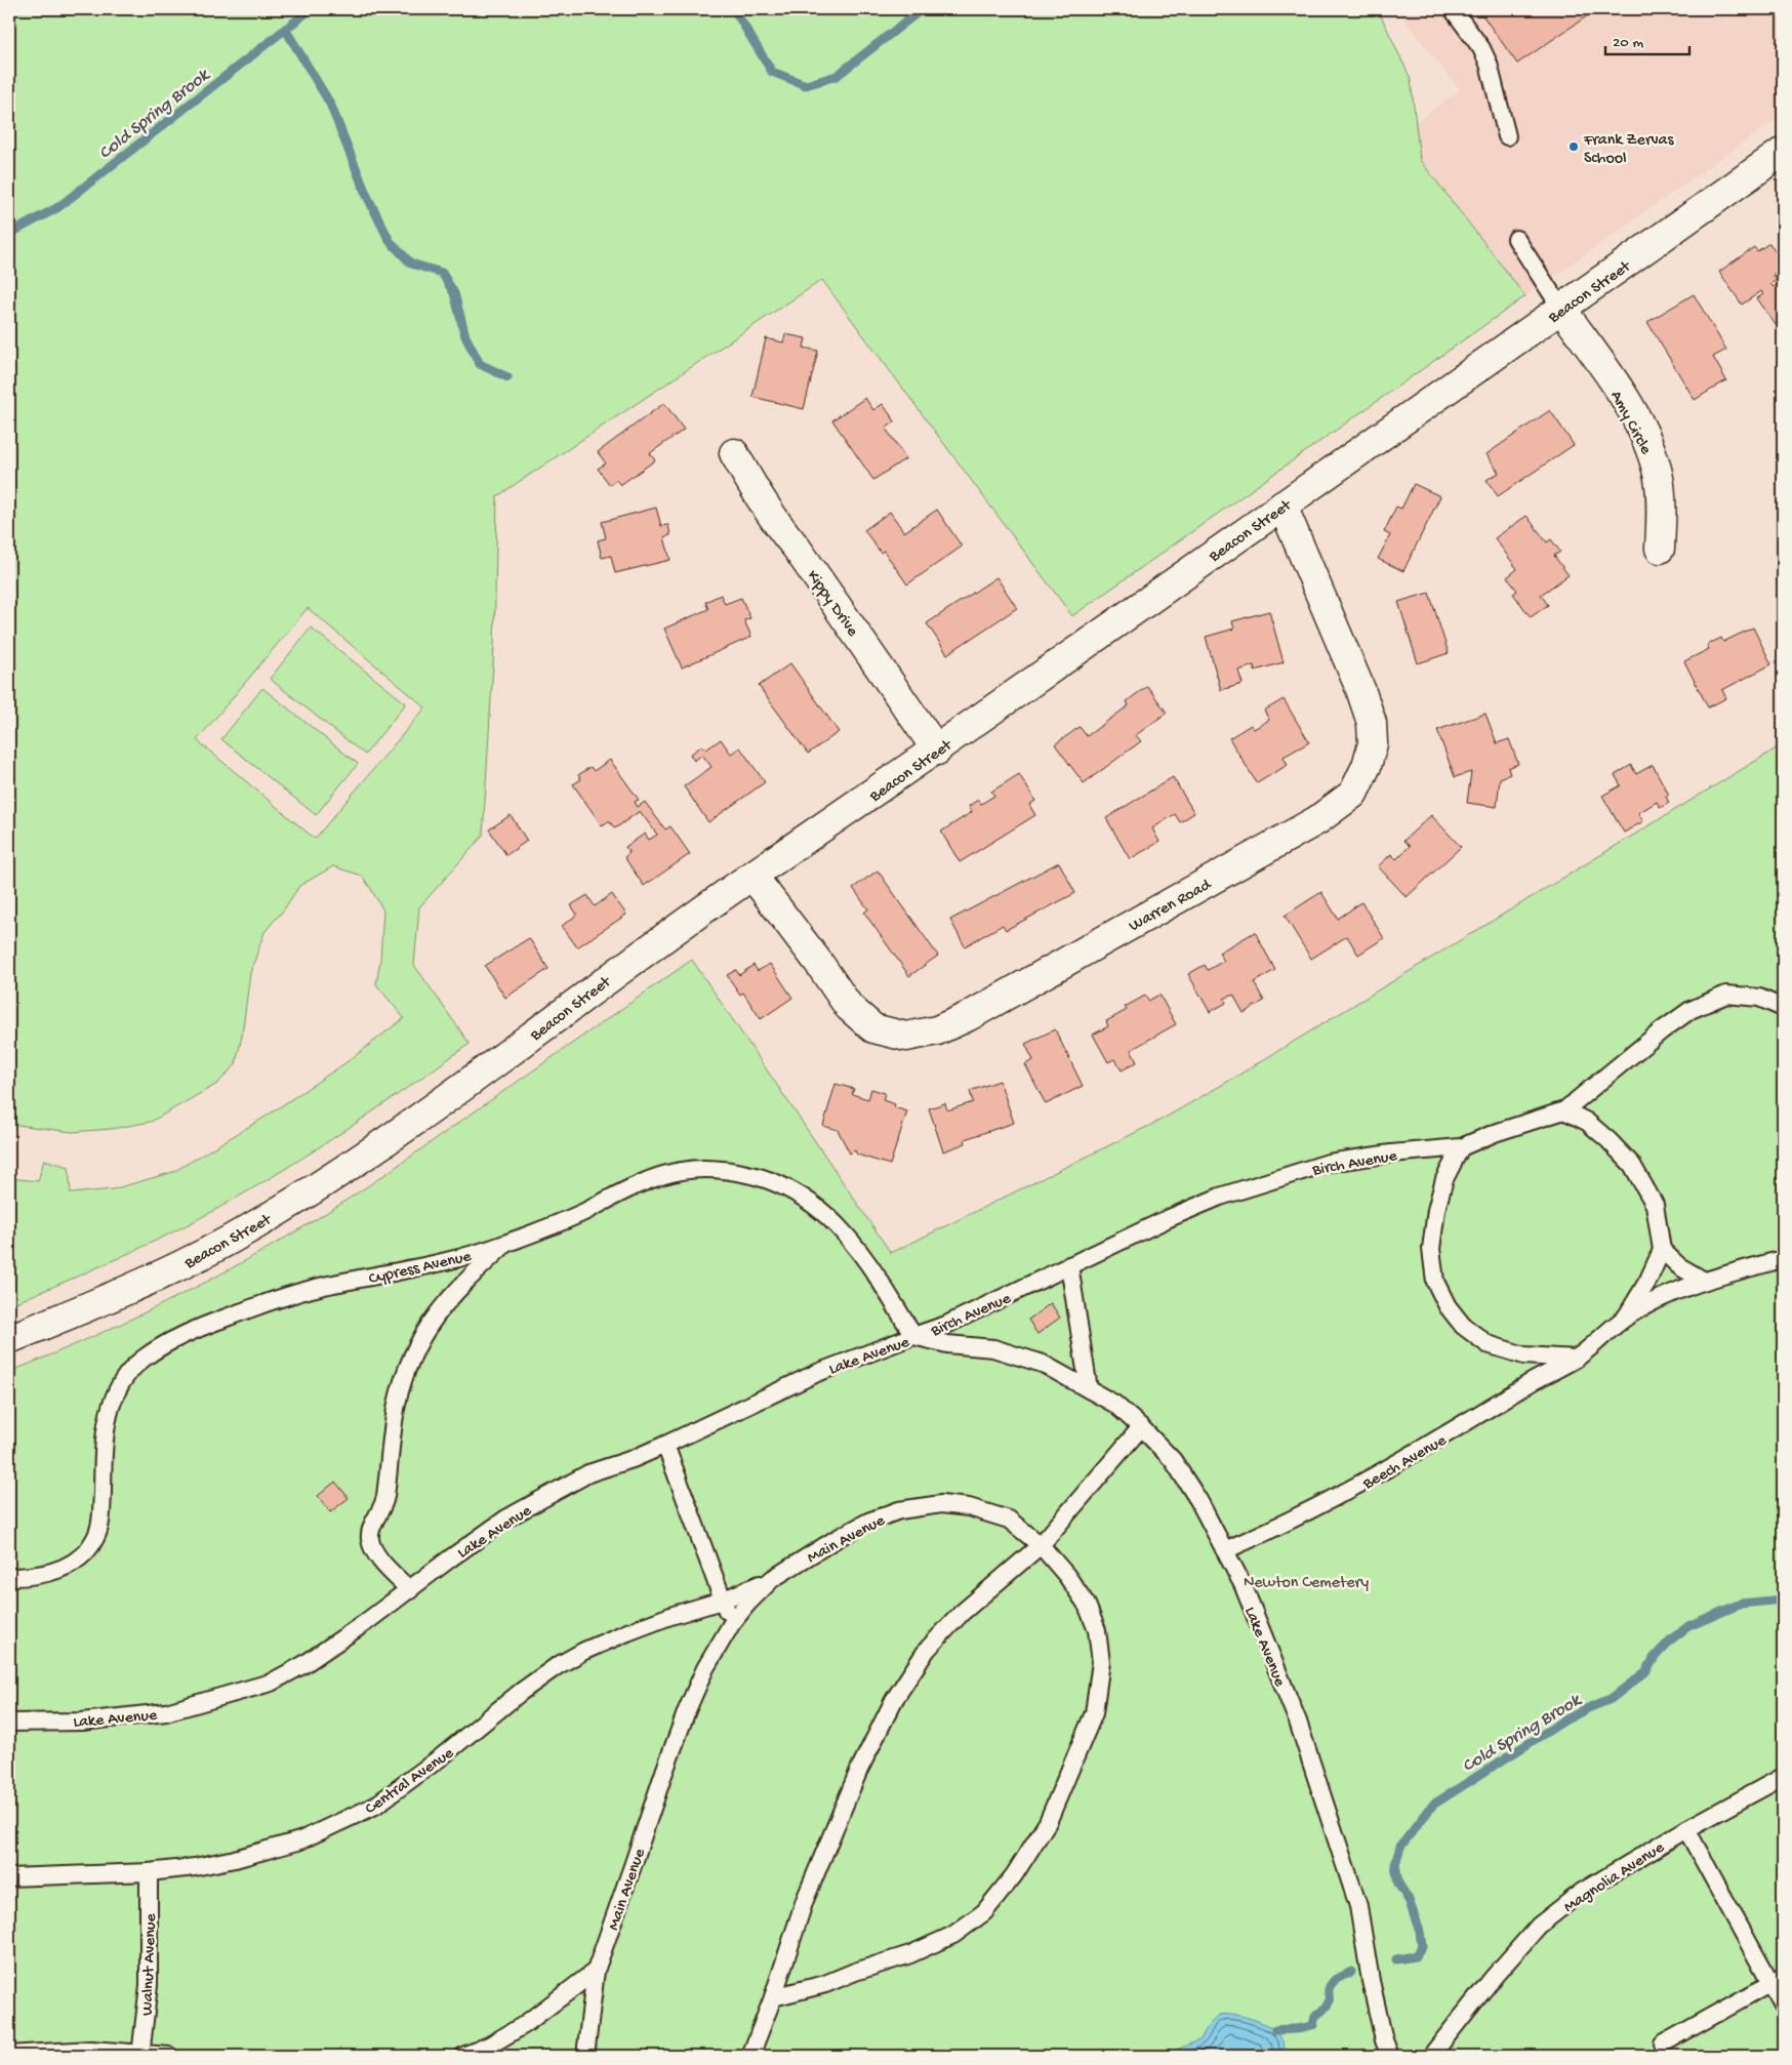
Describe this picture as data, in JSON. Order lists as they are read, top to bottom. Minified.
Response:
{"streets":{"main road":["Beacon Street","Amy Circle","Kippy Drive","Warren Road"],"lane":["Birch Avenue","Cypress Avenue","Lake Avenue","Beech Avenue","Main Avenue","Central Avenue","Magnolia Avenue","Walnut Avenue"]},"crossings":[["Beacon Street","Amy Circle"],["Beacon Street","Kippy Drive"],["Beacon Street","Warren Road"],["Birch Avenue","Cypress Avenue"],["Birch Avenue","Lake Avenue"],["Cypress Avenue","Lake Avenue"],["Lake Avenue","Beech Avenue"],["Main Avenue","Central Avenue"],["Central Avenue","Walnut Avenue"]],"water":["Cold Spring Brook"],"parks":["Newton Cemetery"],"places":["Frank Zervas School"],"scale_bar":"20 m"}
